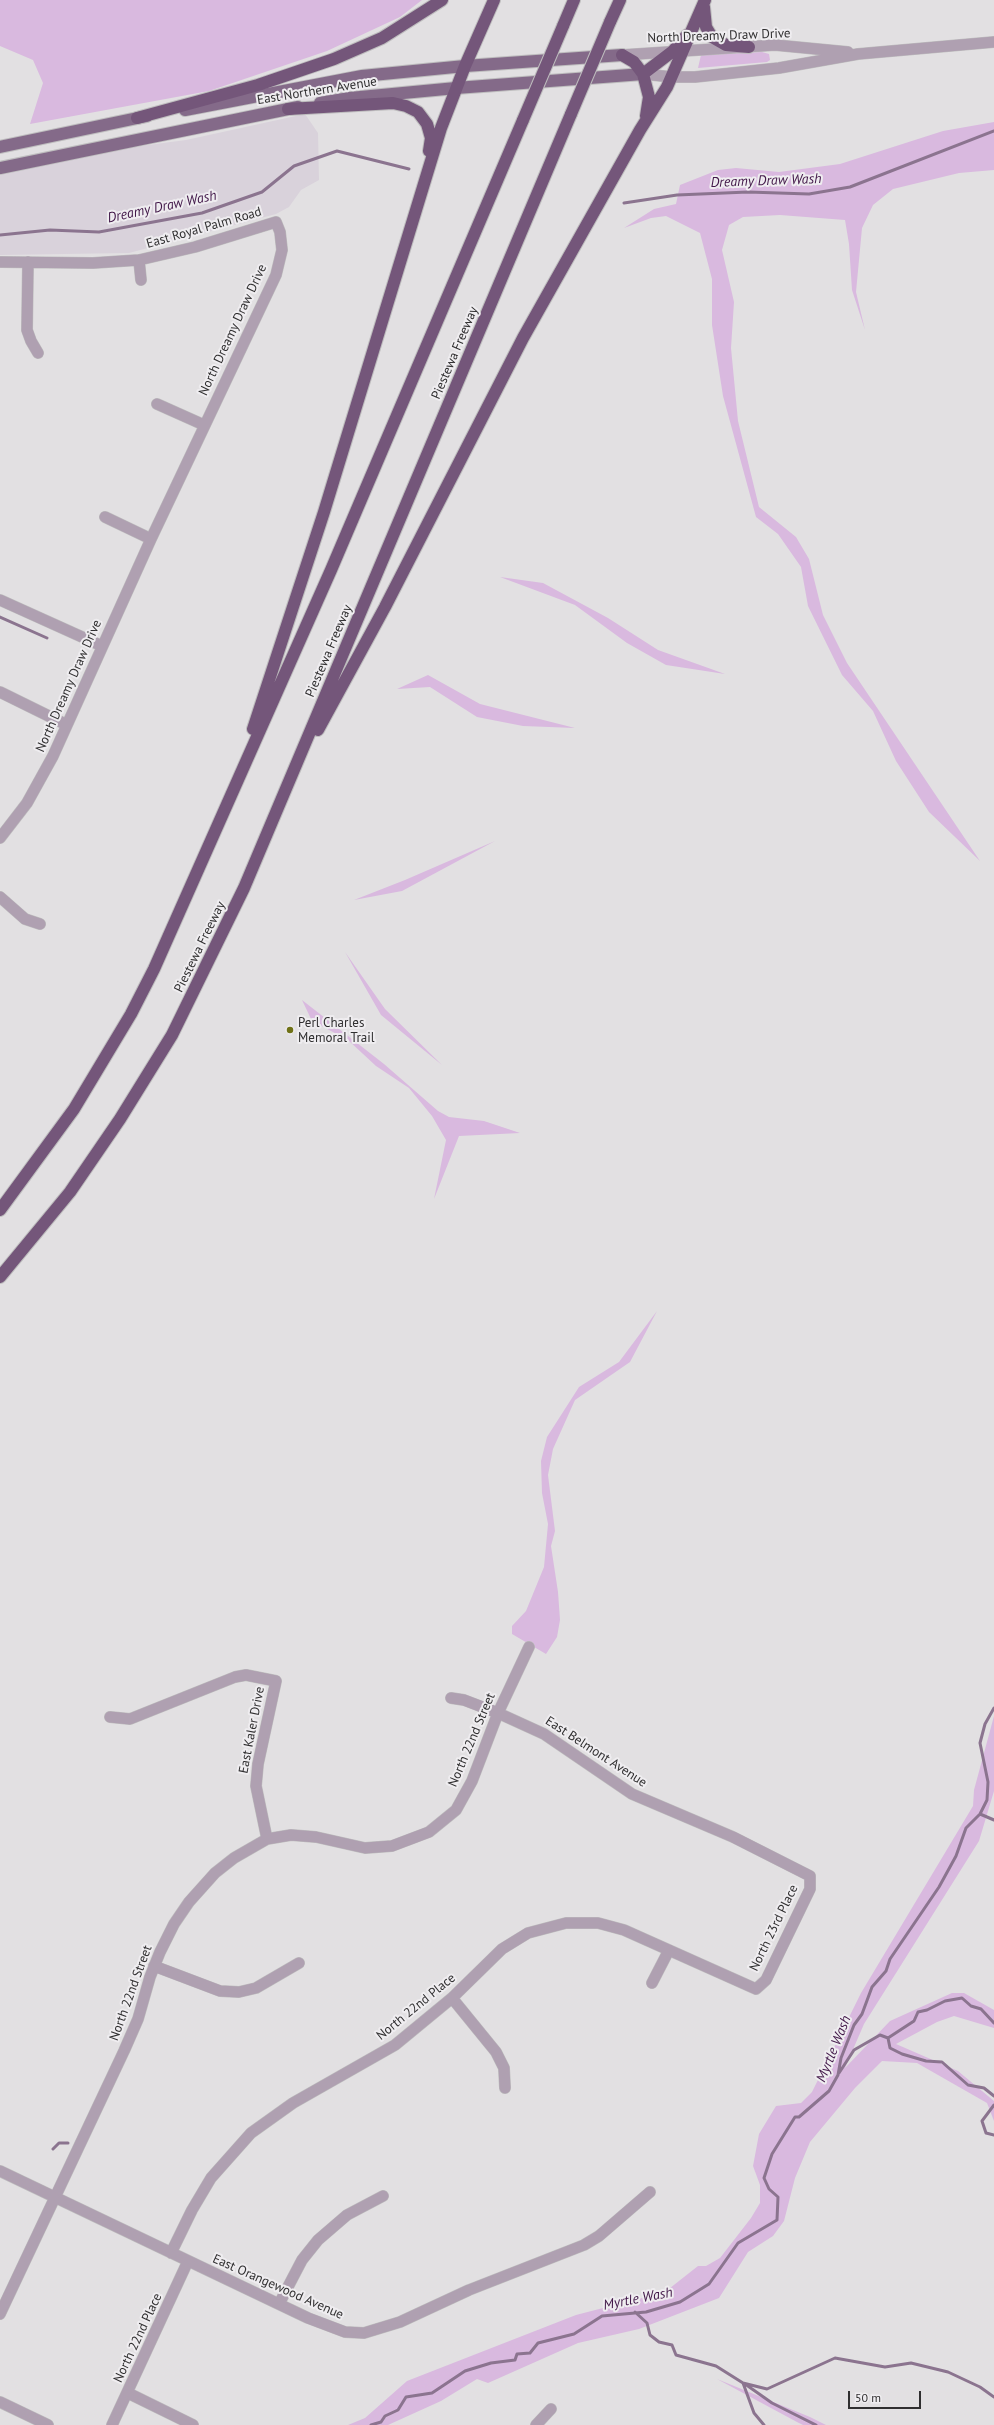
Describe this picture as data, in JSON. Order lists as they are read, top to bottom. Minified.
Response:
{"streets":{"highway":["Piestewa Freeway"],"main road":["East Northern Avenue"],"street":["North Dreamy Draw Drive","East Royal Palm Road","East Kaler Drive","North 22nd Street","East Belmont Avenue","North 23rd Place","North 22nd Place","East Orangewood Avenue"]},"crossings":[["North Dreamy Draw Drive","East Northern Avenue"],["North Dreamy Draw Drive","East Royal Palm Road"],["East Kaler Drive","North 22nd Street"],["North 22nd Street","East Belmont Avenue"],["North 22nd Street","East Orangewood Avenue"],["East Belmont Avenue","North 23rd Place"],["North 23rd Place","North 22nd Place"],["North 22nd Place","East Orangewood Avenue"]],"water":["Dreamy Draw Wash","Myrtle Wash"],"places":["Perl Charles Memoral Trail"],"scale_bar":"50 m"}
